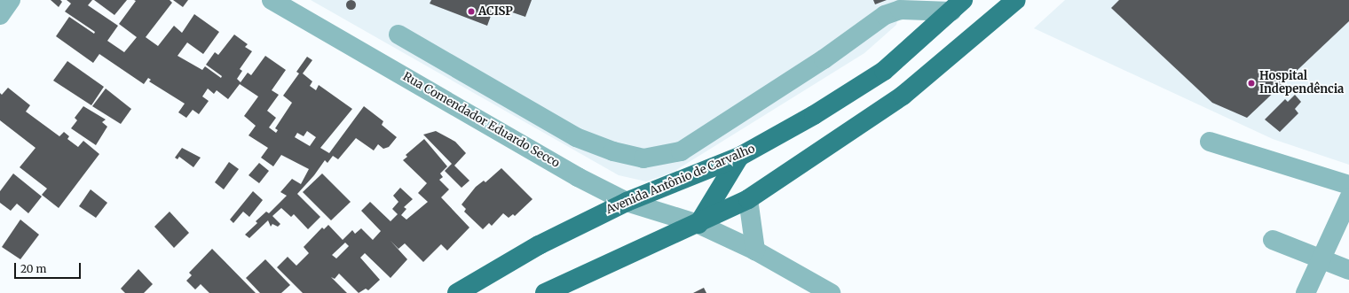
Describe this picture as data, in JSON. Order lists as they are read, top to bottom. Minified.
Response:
{"streets":{"main road":["Avenida Antônio de Carvalho"],"street":["Rua Comendador Eduardo Secco"]},"crossings":[["Rua Comendador Eduardo Secco","Avenida Antônio de Carvalho"]],"places":["ACISP","Hospital Independência"],"scale_bar":"20 m"}
